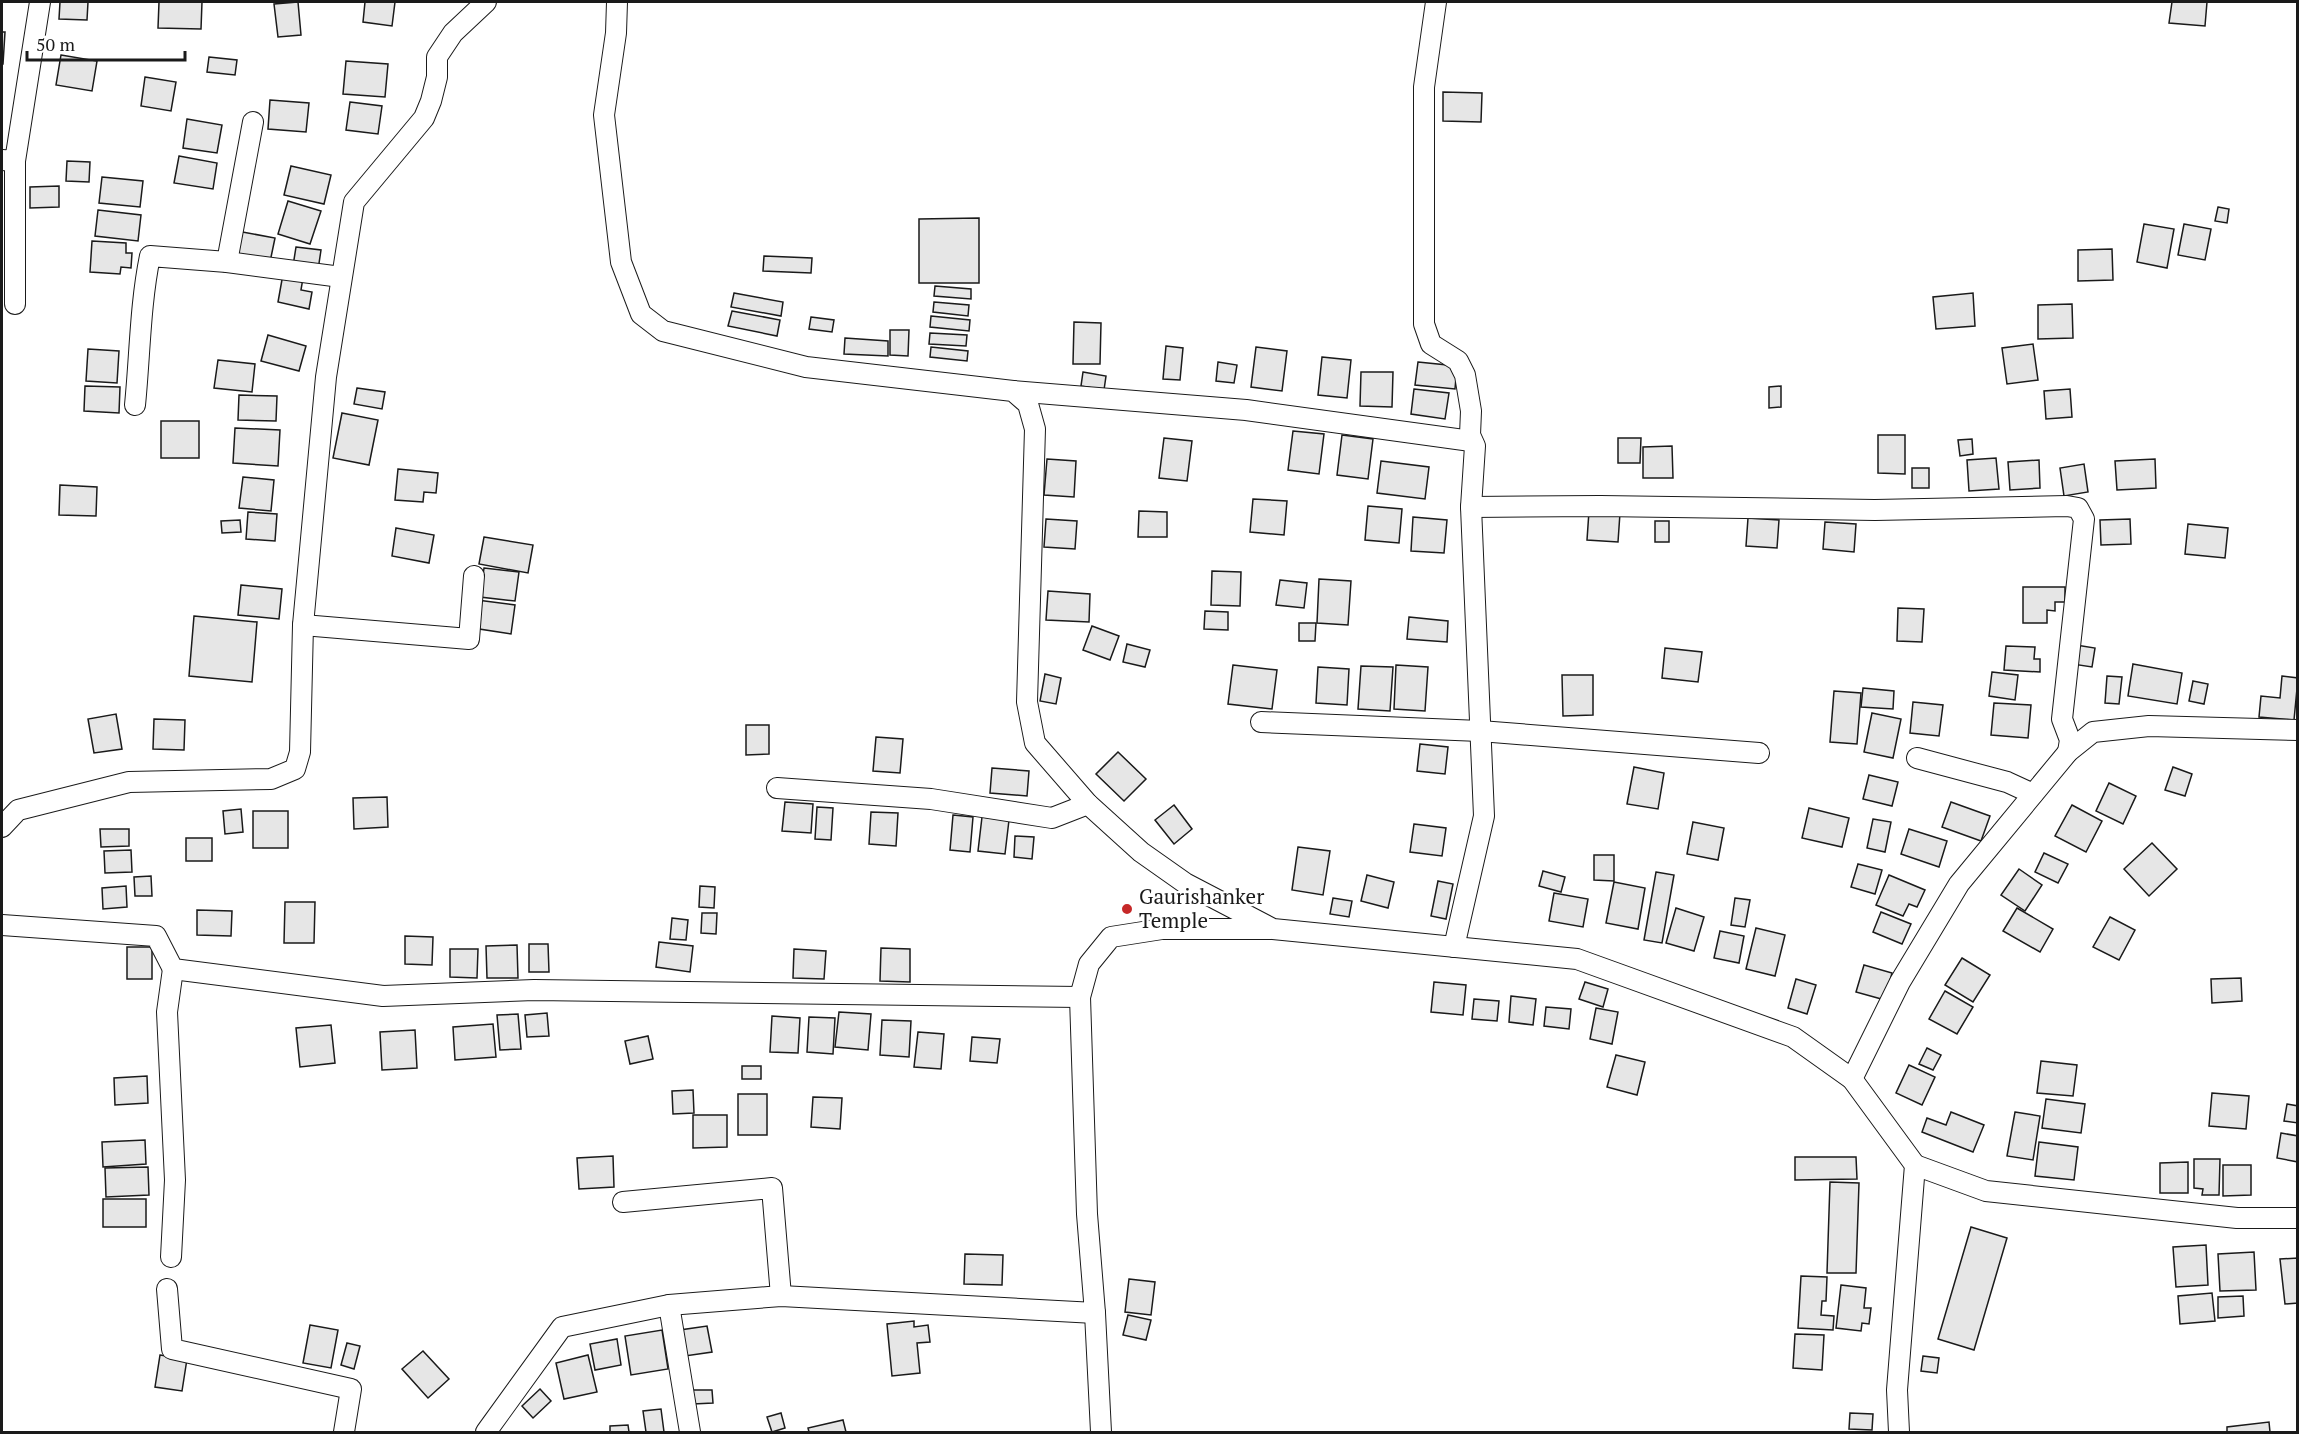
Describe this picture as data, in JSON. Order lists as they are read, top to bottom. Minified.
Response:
{"places":["Gaurishanker Temple"],"scale_bar":"50 m"}
